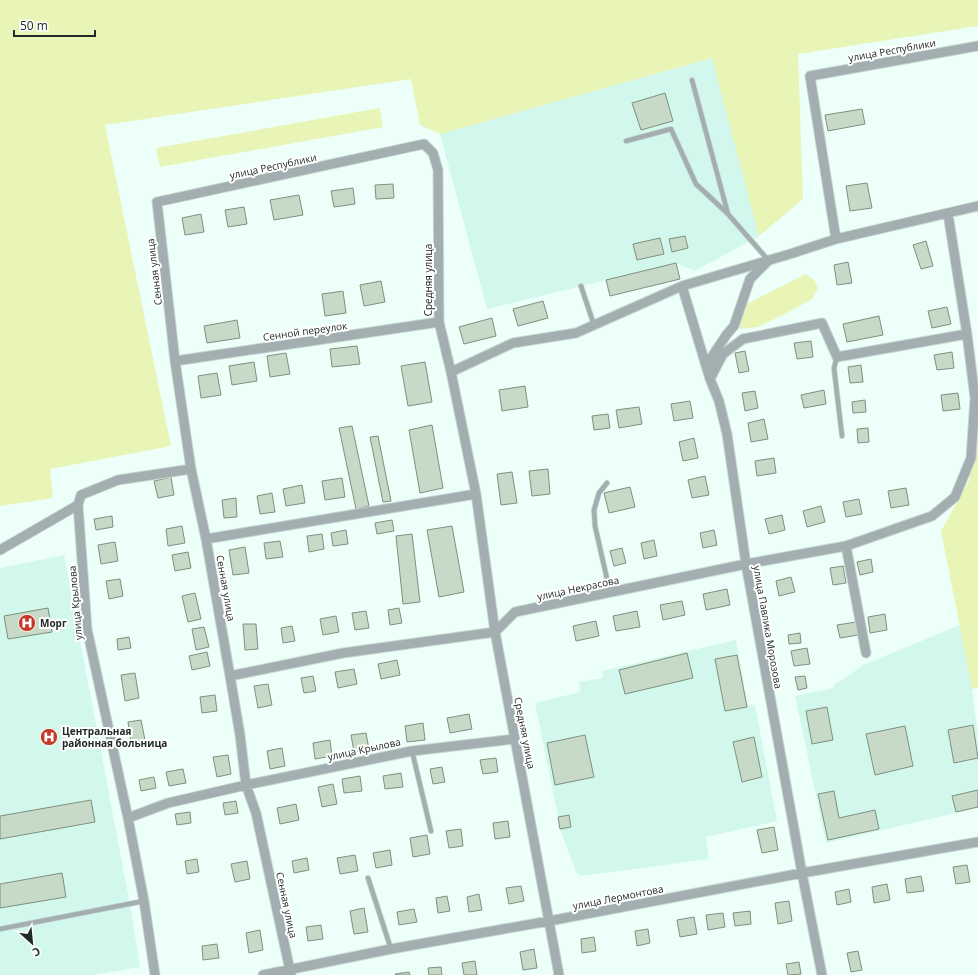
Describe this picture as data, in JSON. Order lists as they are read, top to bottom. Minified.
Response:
{"streets":{"street":["улица Республики","Сенная улица","Средняя улица","Сенной переулок","улица Некрасова","улица Крылова","улица Павлика Морозова","улица Лермонтова"]},"crossings":[["улица Республики","Сенная улица"],["улица Республики","Средняя улица"],["Сенная улица","Сенной переулок"],["Сенная улица","улица Крылова"],["Сенная улица","улица Лермонтова"],["Средняя улица","Сенной переулок"],["Средняя улица","улица Некрасова"],["Средняя улица","улица Крылова"],["Средняя улица","улица Лермонтова"],["улица Некрасова","улица Павлика Морозова"],["улица Павлика Морозова","улица Лермонтова"]],"places":{"hospital":["Морг","Центральная районная больница"]},"scale_bar":"50 m","north":"bottom right"}
